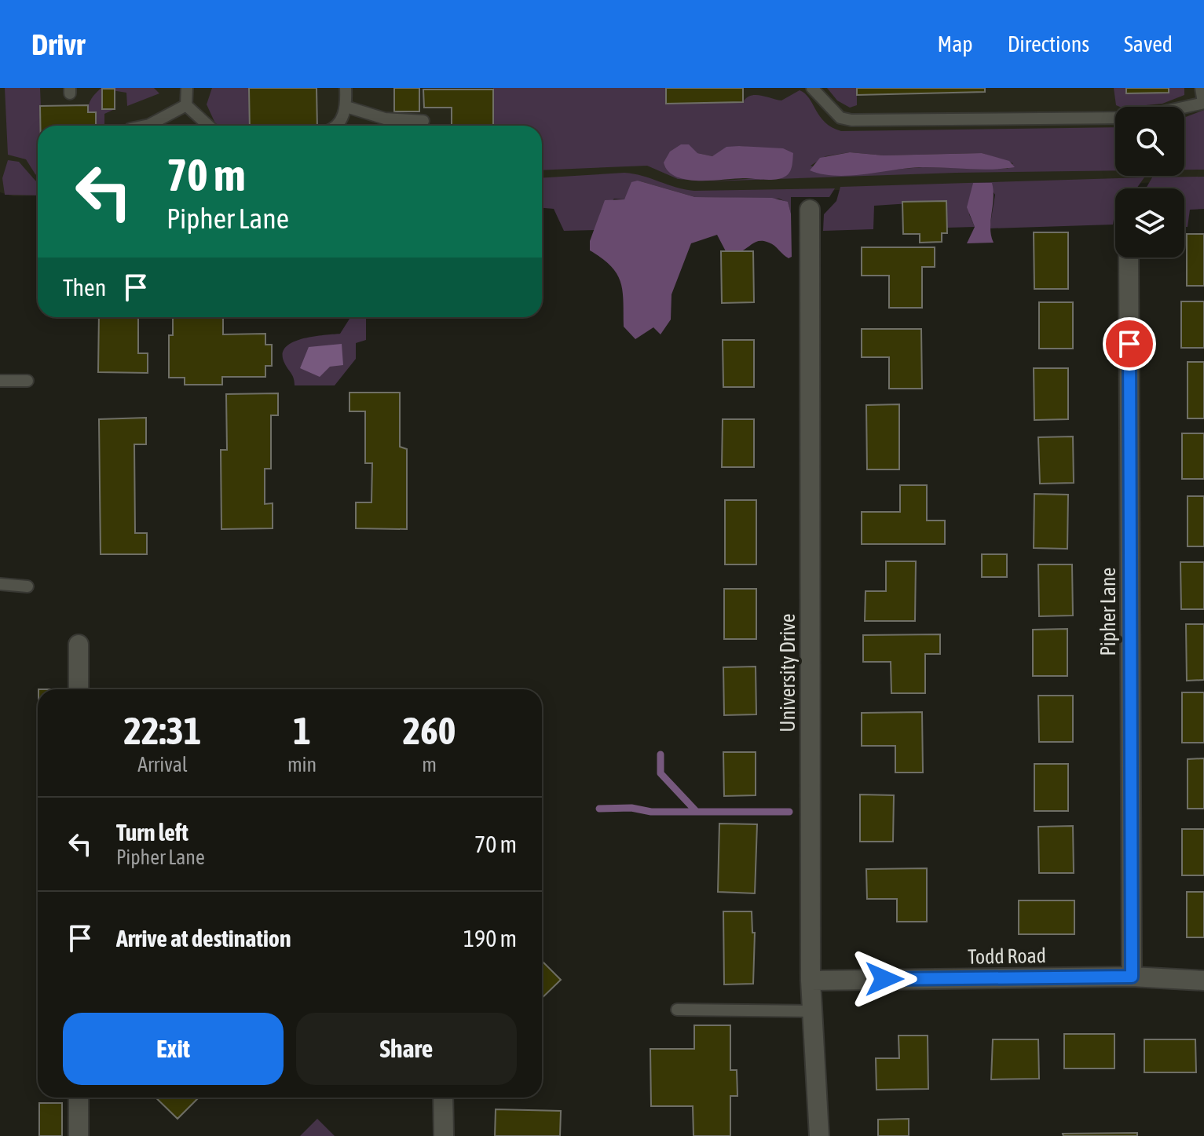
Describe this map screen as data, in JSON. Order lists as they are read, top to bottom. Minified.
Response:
{"streets":{"street":["Pipher Lane","University Drive","Todd Road"]},"crossings":[["Pipher Lane","Todd Road"],["University Drive","Todd Road"]],"page":{"header":"Drivr","nav":["Map","Directions","Saved"],"turn":["70 m","Pipher Lane"],"then":"Then","eta":["22:31","Arrival","1","min","260","m"],"list":[{"name":"Turn left","note":"Pipher Lane","value":"70 m"},{"name":"Arrive at destination","value":"190 m"}],"buttons":["Exit","Share"]}}
